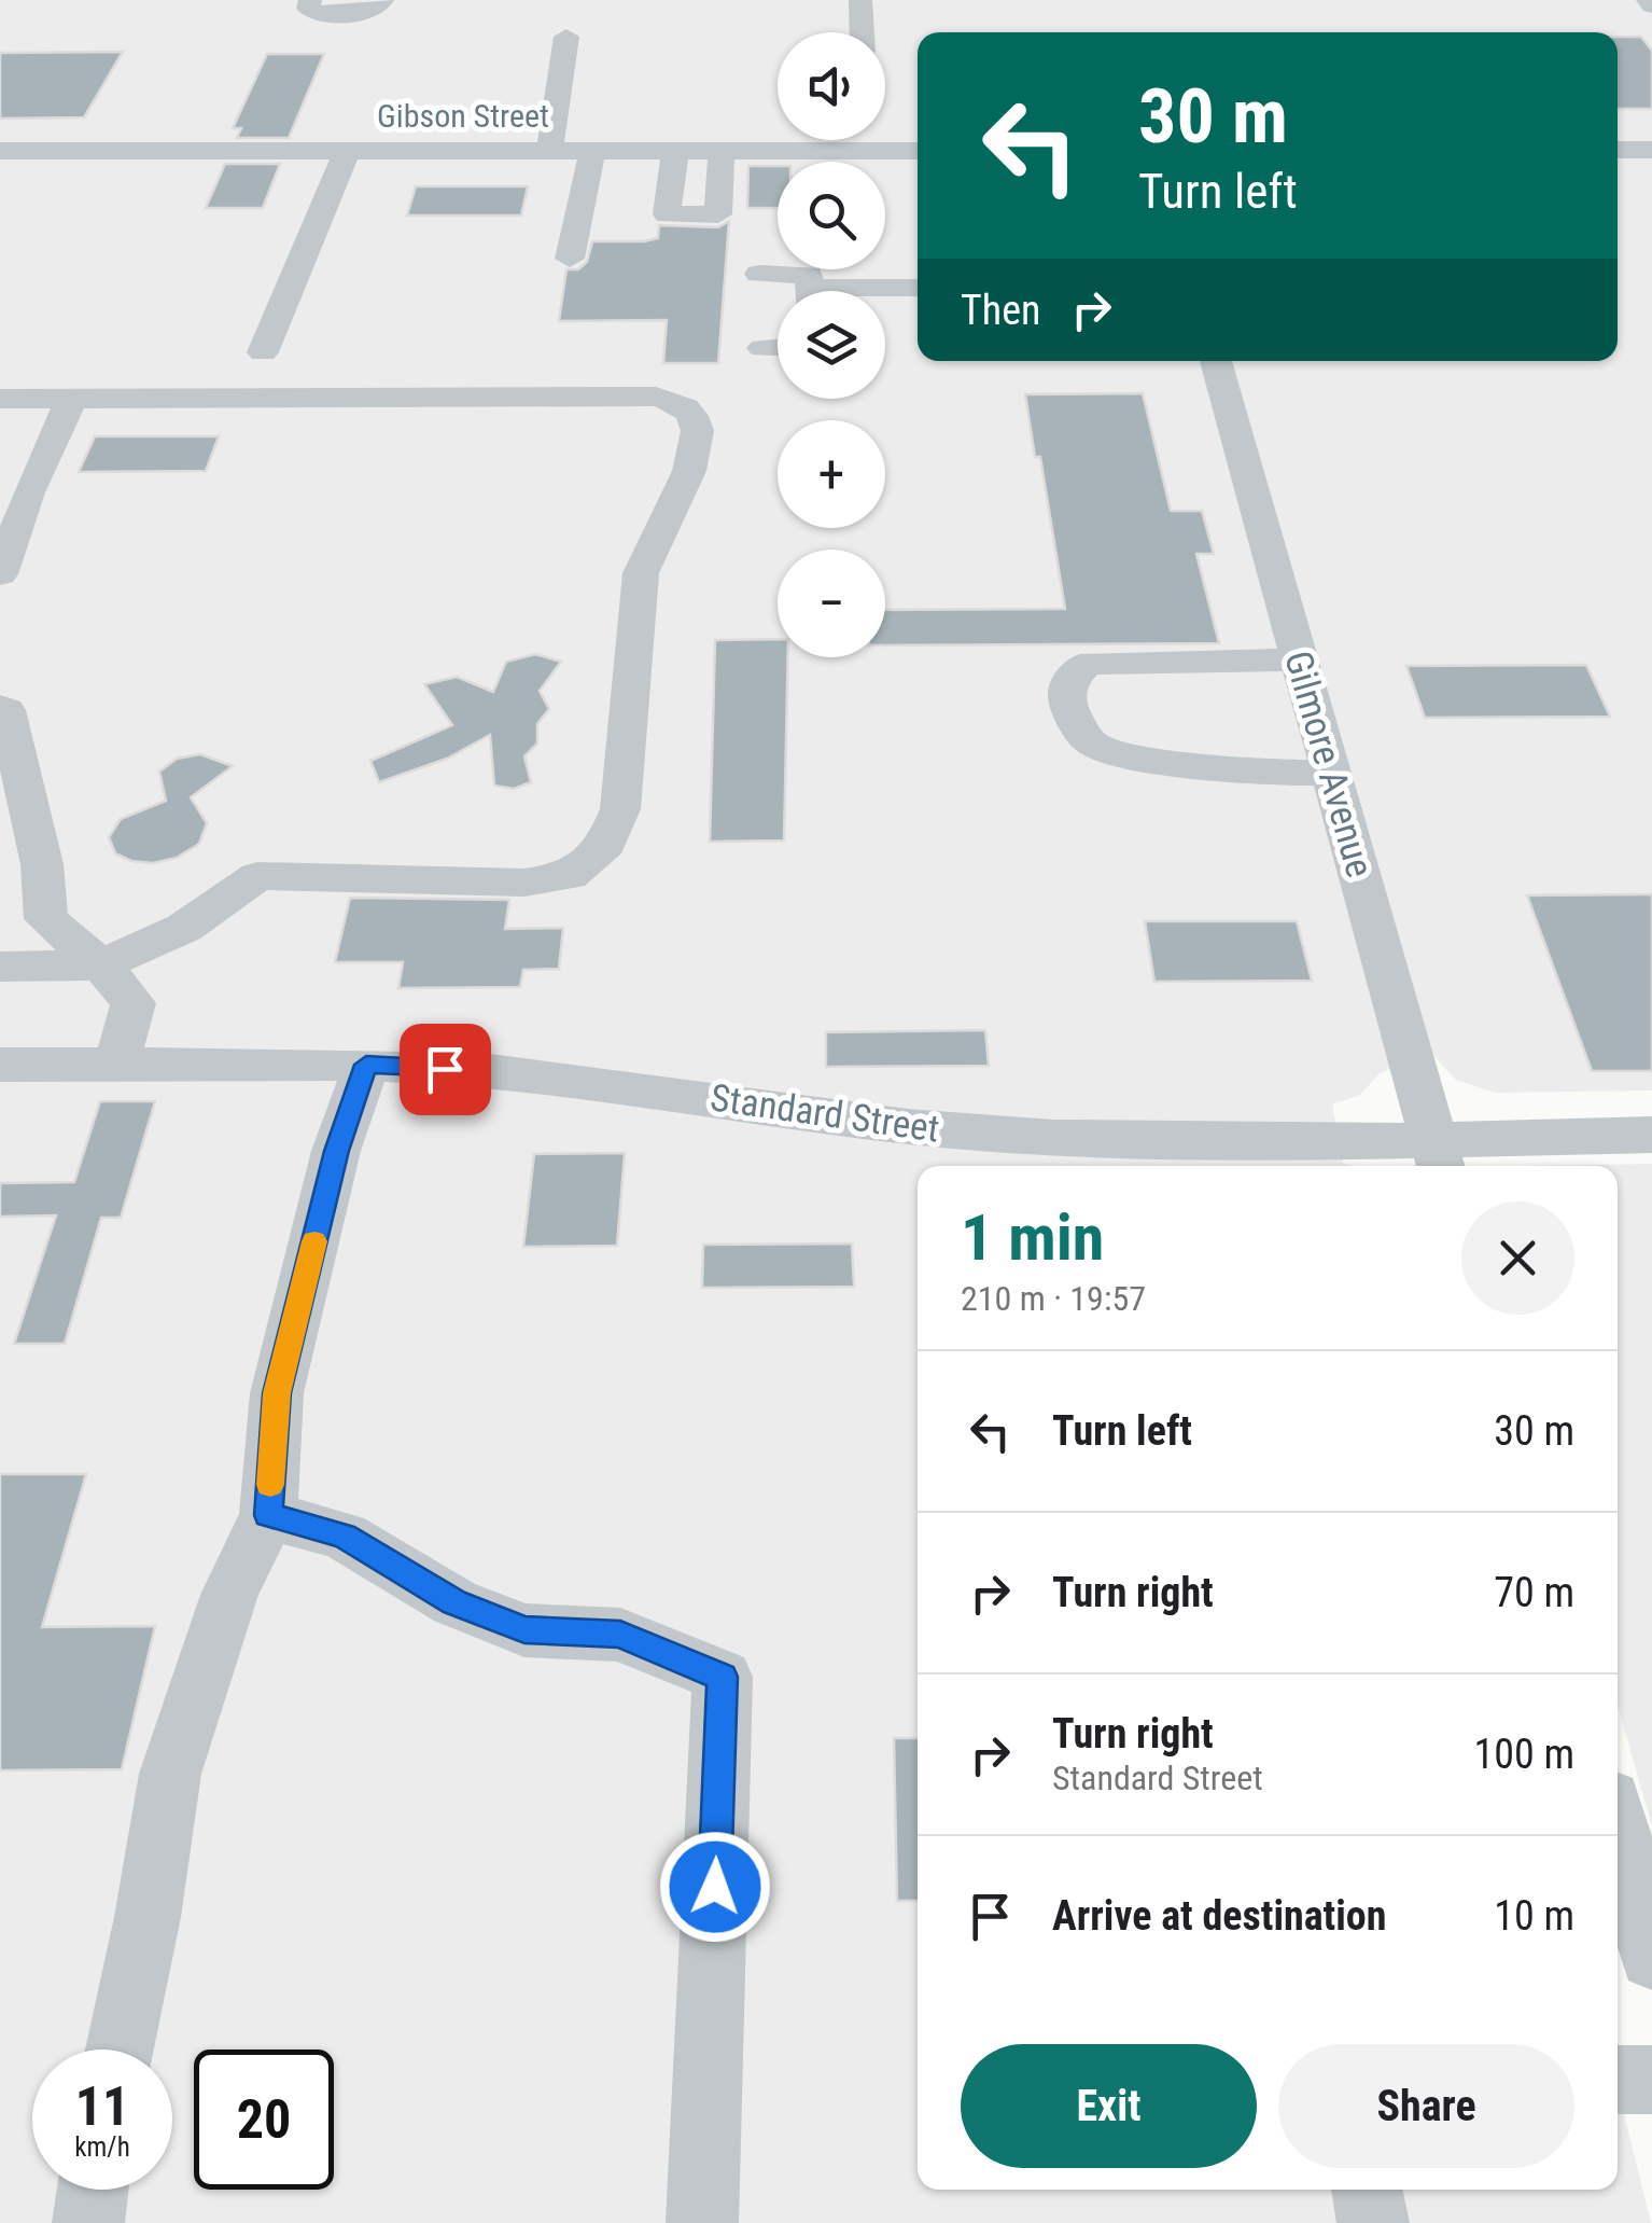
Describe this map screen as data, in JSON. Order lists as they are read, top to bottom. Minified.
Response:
{"streets":{"street":["Gibson Street","Gilmore Avenue","Standard Street"]},"crossings":[["Gilmore Avenue","Standard Street"]],"page":{"map_buttons":["+","−"],"turn":["30 m","Turn left"],"then":"Then","heading":["1 min","210 m · 19:57"],"list":[{"name":"Turn left","value":"30 m"},{"name":"Turn right","value":"70 m"},{"name":"Turn right","note":"Standard Street","value":"100 m"},{"name":"Arrive at destination","value":"10 m"}],"buttons":["Exit","Share"],"speed":"11 km/h","limit":"20"}}
